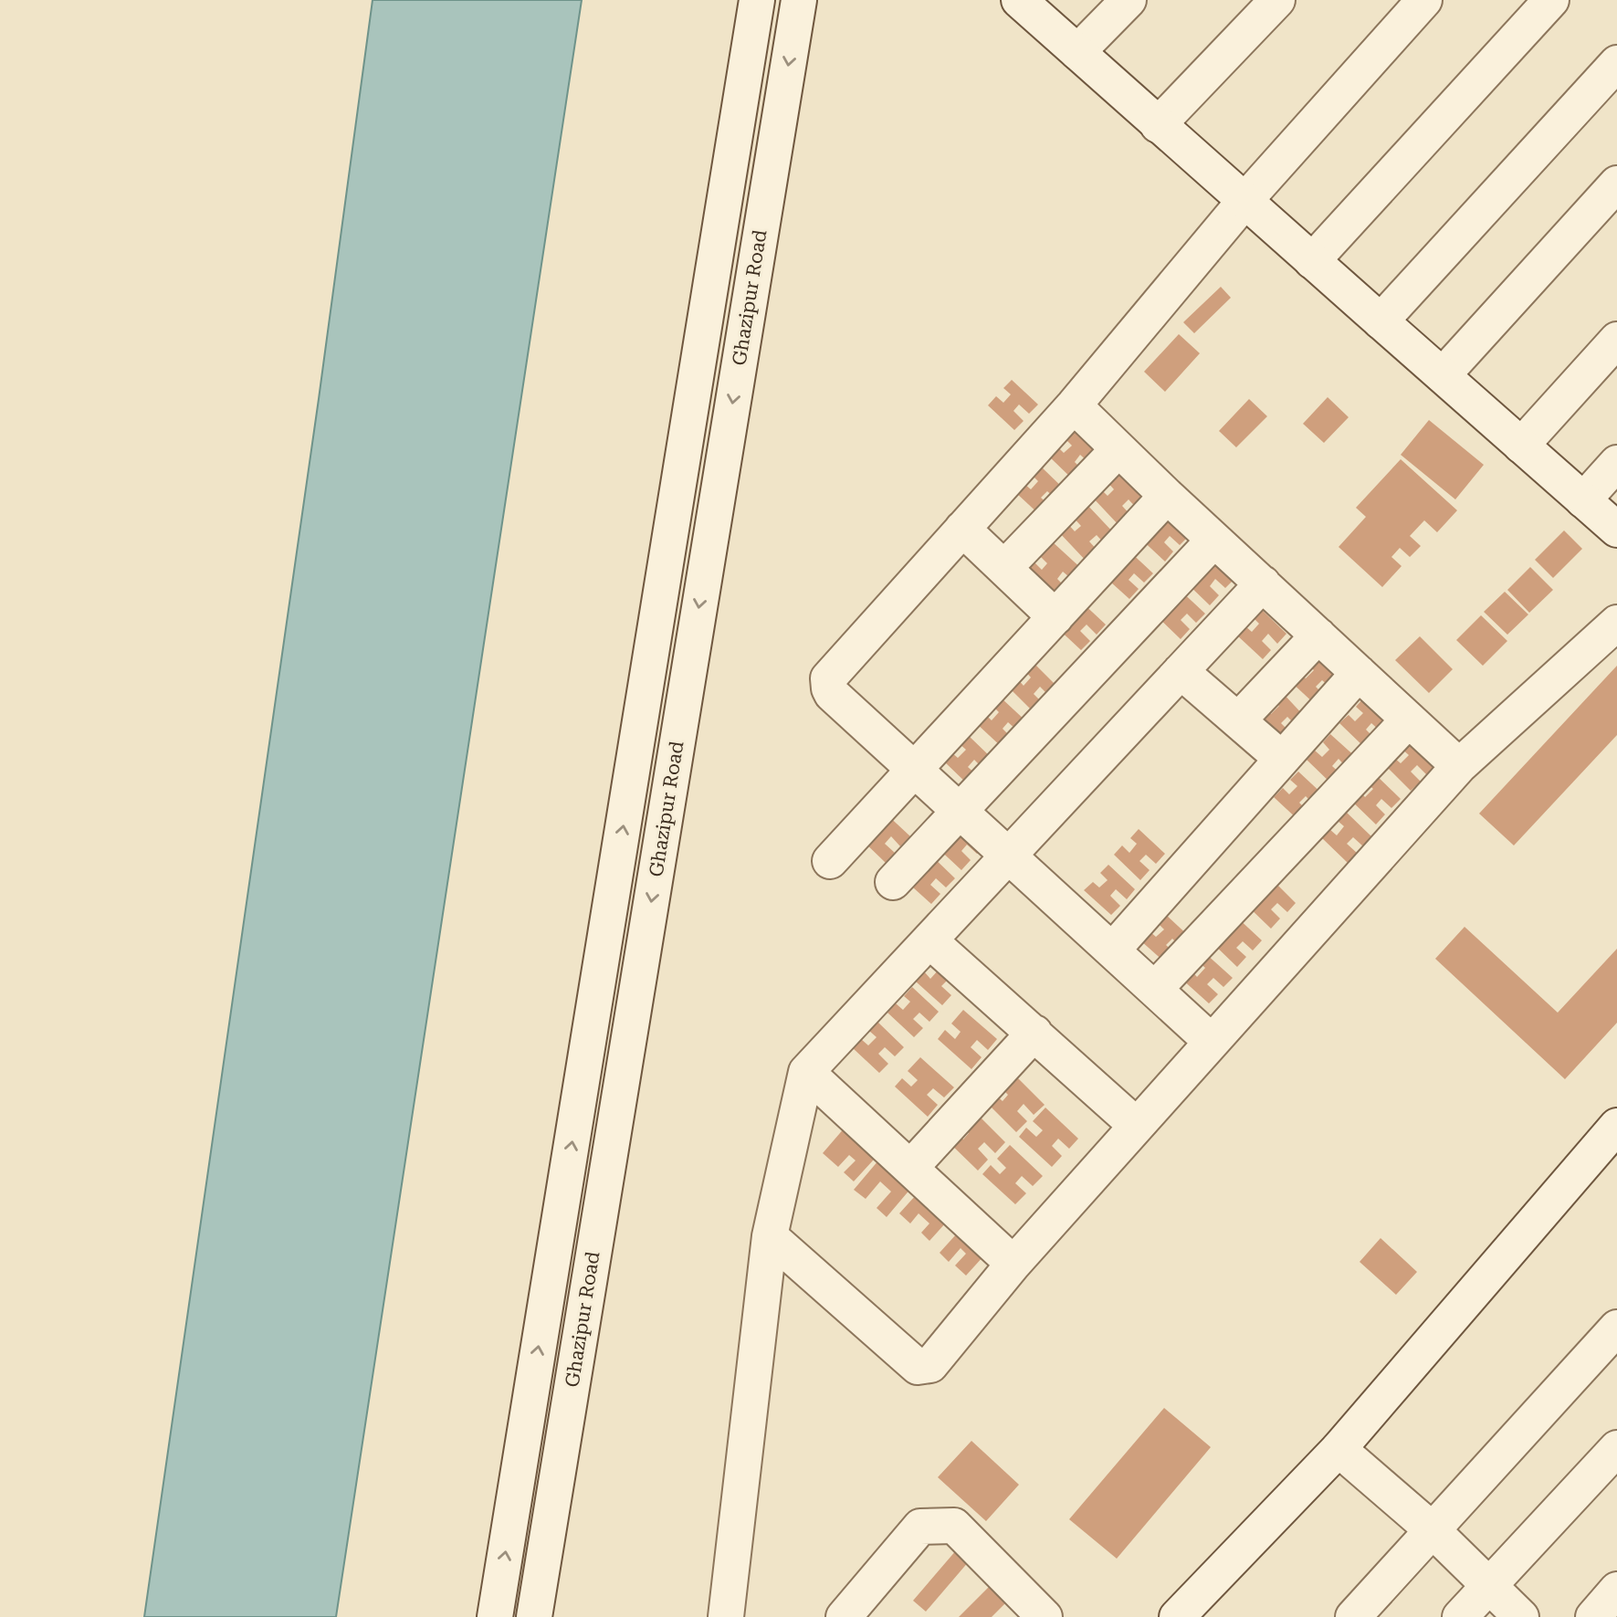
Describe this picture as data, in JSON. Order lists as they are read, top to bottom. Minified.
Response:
{"streets":{"street":["Ghazipur Road"]}}
